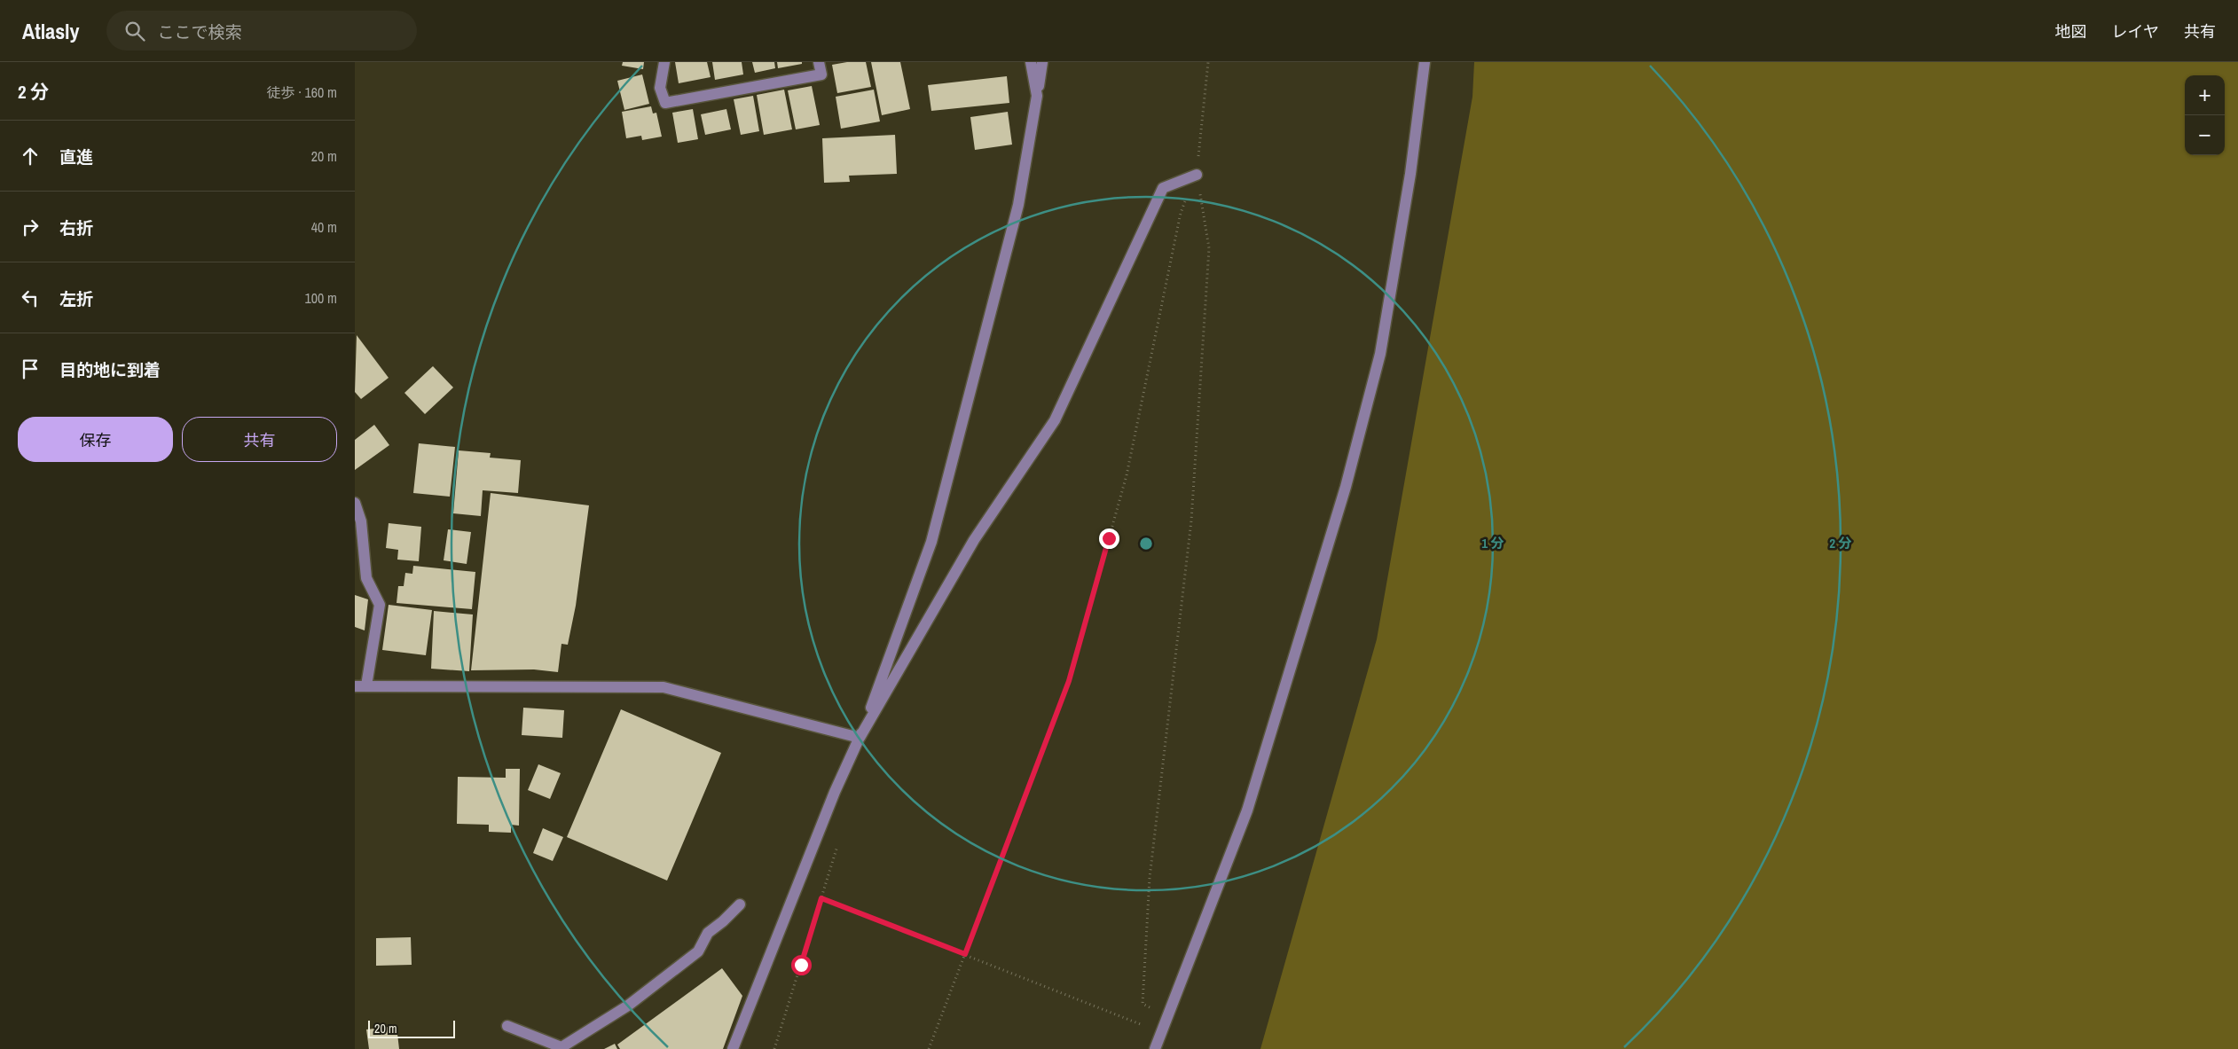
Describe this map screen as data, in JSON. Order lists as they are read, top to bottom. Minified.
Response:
{"scale_bar":"20 m","page":{"header":"Atlasly","search":"ここで検索","nav":["地図","レイヤ","共有"],"heading":["2 分","徒歩 · 160 m"],"map_buttons":["+","−"],"list":[["直進","20 m"],["右折","40 m"],["左折","100 m"],"目的地に到着"],"buttons":["保存","共有"],"scale":"20 m"},"rings":["1 分","2 分"]}
